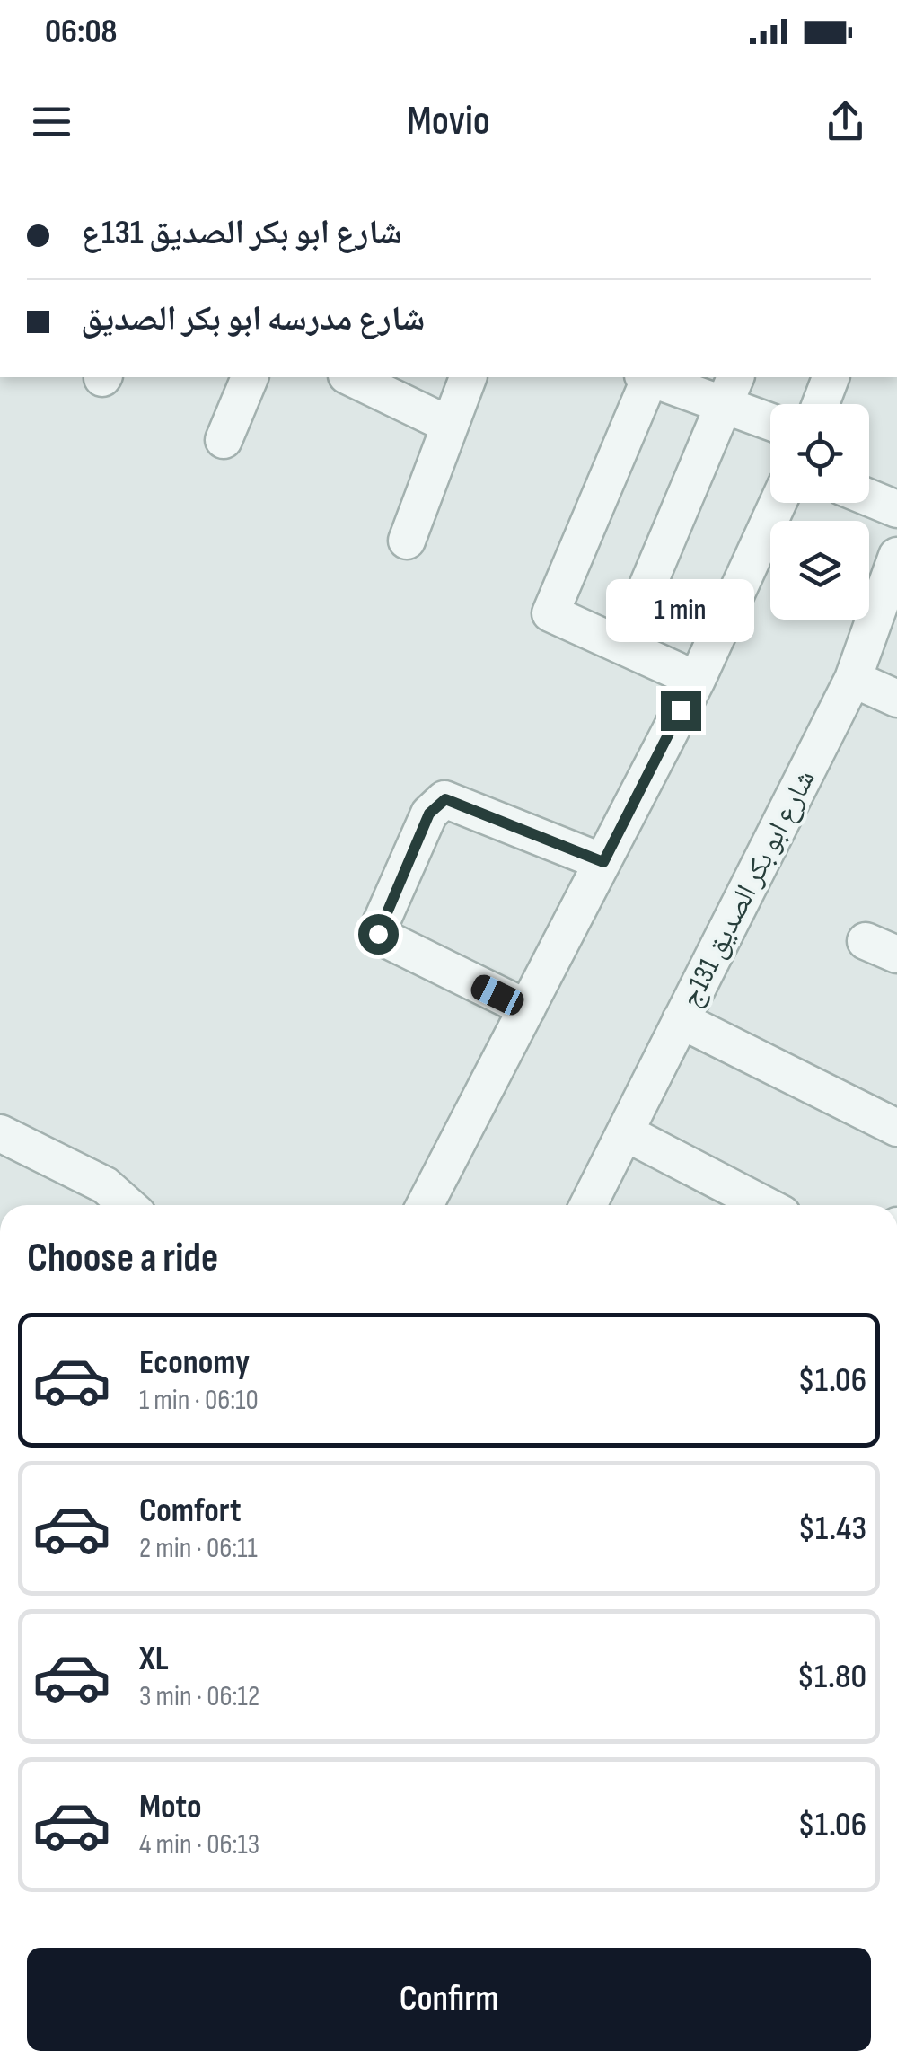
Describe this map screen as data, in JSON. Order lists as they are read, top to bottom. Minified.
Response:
{"streets":{"street":["شارع ابو بكر الصديق 131ج"]},"page":{"status":"06:08","header":"Movio","banner":["شارع ابو بكر الصديق 131ع","شارع مدرسه ابو بكر الصديق"],"bubble":"1 min","heading":"Choose a ride","list":[{"name":"Economy","note":"1 min · 06:10","value":"$1.06"},{"name":"Comfort","note":"2 min · 06:11","value":"$1.43"},{"name":"XL","note":"3 min · 06:12","value":"$1.80"},{"name":"Moto","note":"4 min · 06:13","value":"$1.06"}],"buttons":"Confirm"}}
